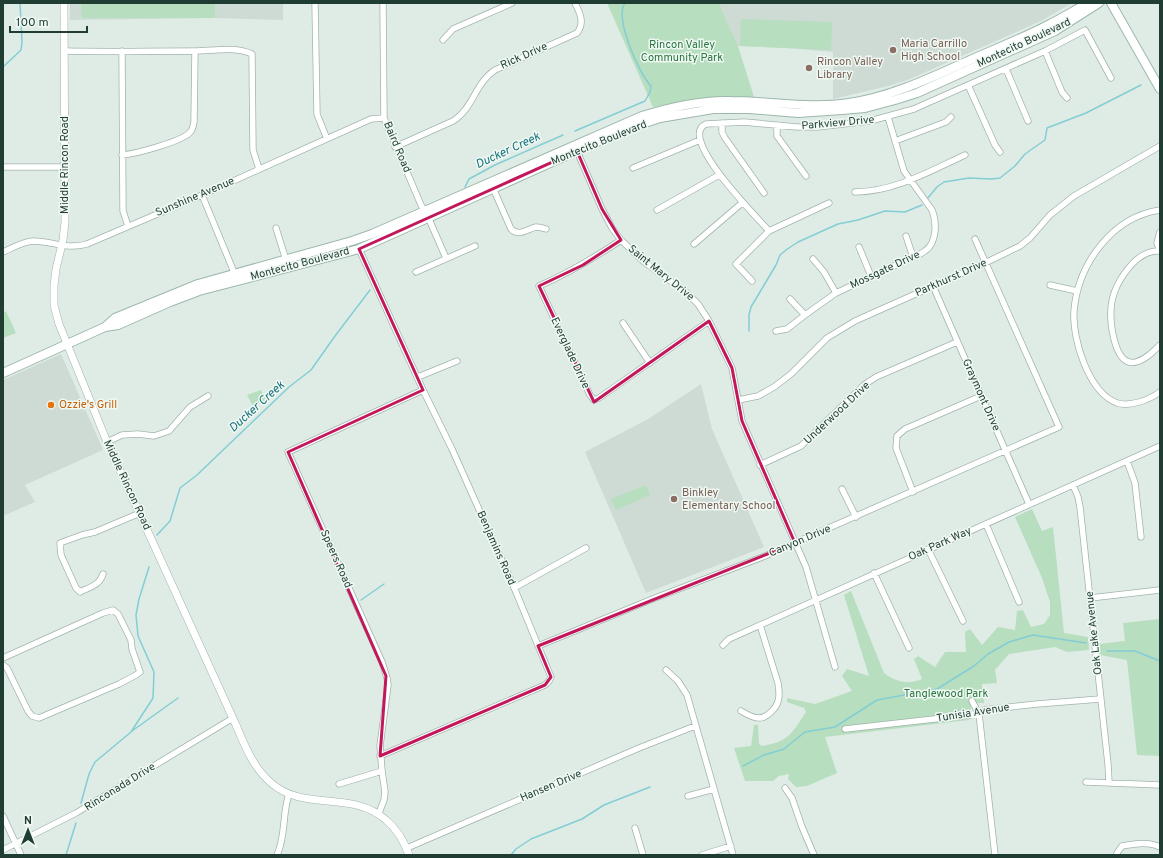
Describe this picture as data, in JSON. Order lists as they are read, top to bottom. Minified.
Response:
{"streets":{"main road":["Montecito Boulevard"],"street":["Rick Drive","Parkview Drive","Baird Road","Middle Rincon Road","Sunshine Avenue","Mossgate Drive","Saint Mary Drive","Parkhurst Drive","Everglade Drive","Graymont Drive","Underwood Drive","Canyon Drive","Oak Park Way","Benjamins Road","Speers Road","Oak Lake Avenue","Tunisia Avenue","Hansen Drive","Rinconada Drive"]},"crossings":[["Montecito Boulevard","Baird Road"],["Montecito Boulevard","Middle Rincon Road"],["Montecito Boulevard","Saint Mary Drive"],["Montecito Boulevard","Benjamins Road"],["Rick Drive","Baird Road"],["Parkview Drive","Mossgate Drive"],["Baird Road","Sunshine Avenue"],["Middle Rincon Road","Sunshine Avenue"],["Middle Rincon Road","Speers Road"],["Middle Rincon Road","Hansen Drive"],["Middle Rincon Road","Rinconada Drive"],["Saint Mary Drive","Parkhurst Drive"],["Saint Mary Drive","Everglade Drive"],["Saint Mary Drive","Underwood Drive"],["Saint Mary Drive","Canyon Drive"],["Saint Mary Drive","Oak Park Way"],["Parkhurst Drive","Graymont Drive"],["Parkhurst Drive","Canyon Drive"],["Graymont Drive","Underwood Drive"],["Graymont Drive","Canyon Drive"],["Graymont Drive","Oak Park Way"],["Canyon Drive","Benjamins Road"],["Oak Park Way","Oak Lake Avenue"],["Benjamins Road","Speers Road"],["Oak Lake Avenue","Tunisia Avenue"]],"water":["Ducker Creek"],"parks":["Rincon Valley Community Park","Tanglewood Park"],"places":["Maria Carrillo High School","Rincon Valley Library","Ozzie's Grill","Binkley Elementary School"],"scale_bar":"100 m","north":"top"}
